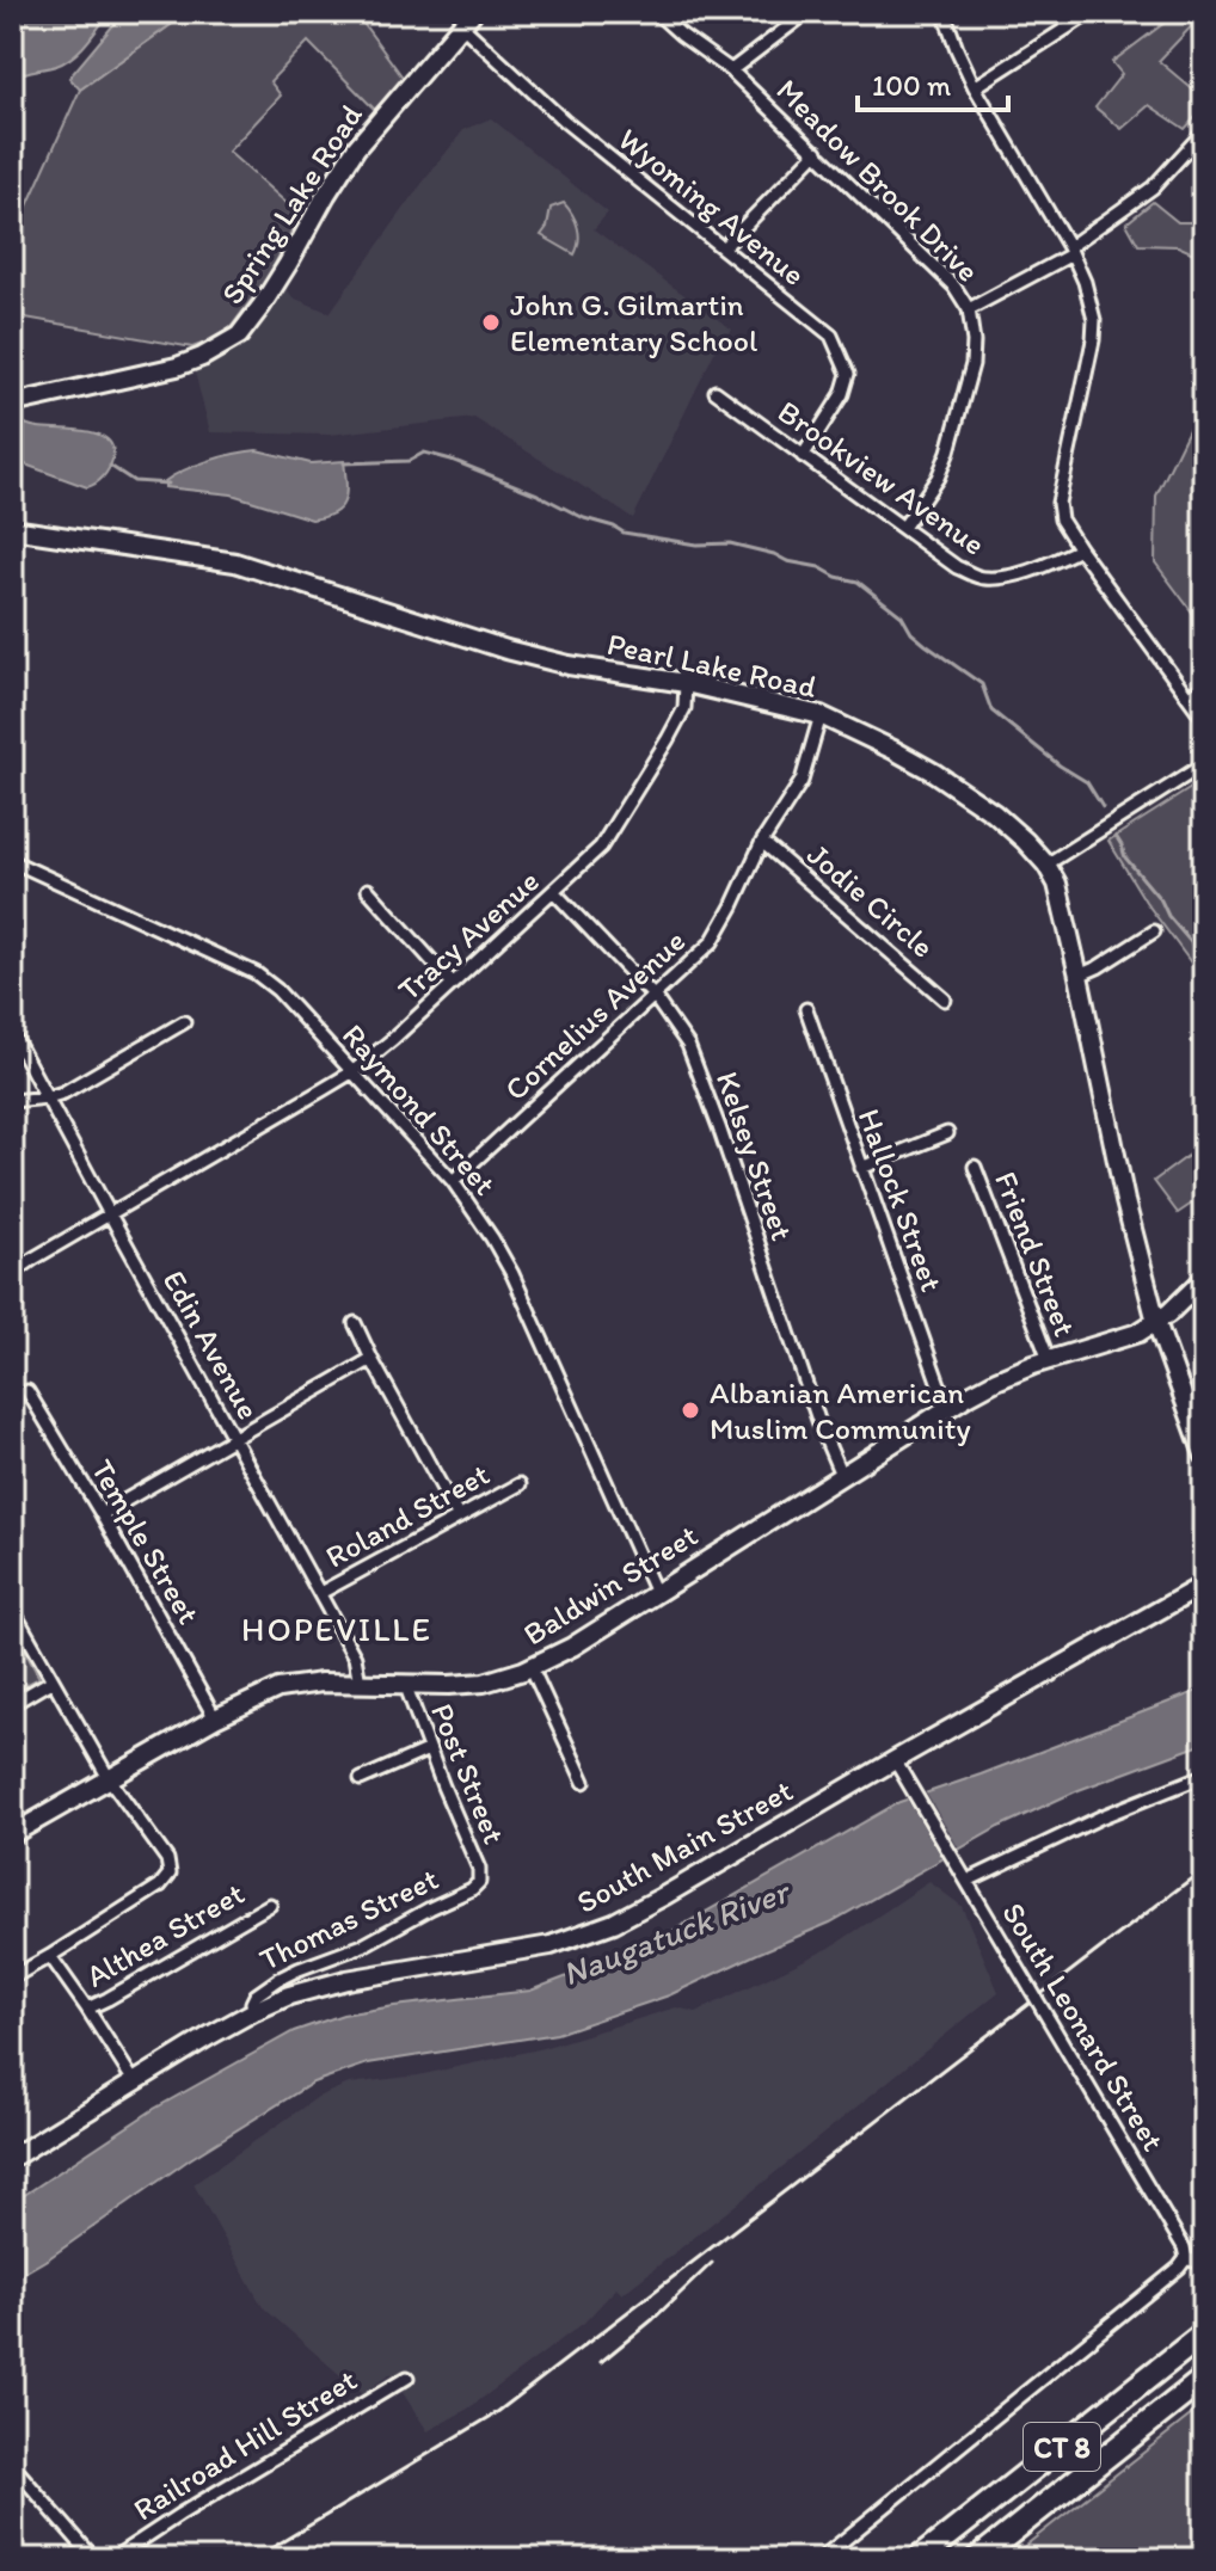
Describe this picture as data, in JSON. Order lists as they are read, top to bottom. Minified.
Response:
{"streets":{"highway":["CT 8"],"main road":["Spring Lake Road","Pearl Lake Road","Baldwin Street","South Main Street"],"street":["Meadow Brook Drive","Wyoming Avenue","Brookview Avenue","Jodie Circle","Tracy Avenue","Cornelius Avenue","Raymond Street","Kelsey Street","Hallock Street","Friend Street","Edin Avenue","Roland Street","Temple Street","Post Street","Thomas Street","Althea Street","South Leonard Street","Railroad Hill Street"]},"crossings":[["Meadow Brook Drive","Brookview Avenue"],["Spring Lake Road","Wyoming Avenue"],["Wyoming Avenue","Brookview Avenue"],["Pearl Lake Road","Tracy Avenue"],["Pearl Lake Road","Cornelius Avenue"],["Pearl Lake Road","Baldwin Street"],["Jodie Circle","Cornelius Avenue"],["Tracy Avenue","Raymond Street"],["Tracy Avenue","Kelsey Street"],["Tracy Avenue","Edin Avenue"],["Cornelius Avenue","Raymond Street"],["Cornelius Avenue","Kelsey Street"],["Raymond Street","Baldwin Street"],["Kelsey Street","Baldwin Street"],["Hallock Street","Baldwin Street"],["Friend Street","Baldwin Street"],["Edin Avenue","Roland Street"],["Edin Avenue","Baldwin Street"],["Temple Street","Baldwin Street"],["Baldwin Street","Post Street"],["Post Street","Thomas Street"],["South Main Street","Thomas Street"],["South Main Street","South Leonard Street"]],"districts":["HOPEVILLE"],"water":["Naugatuck River"],"places":["John G. Gilmartin Elementary School","Albanian American Muslim Community"],"scale_bar":"100 m"}
